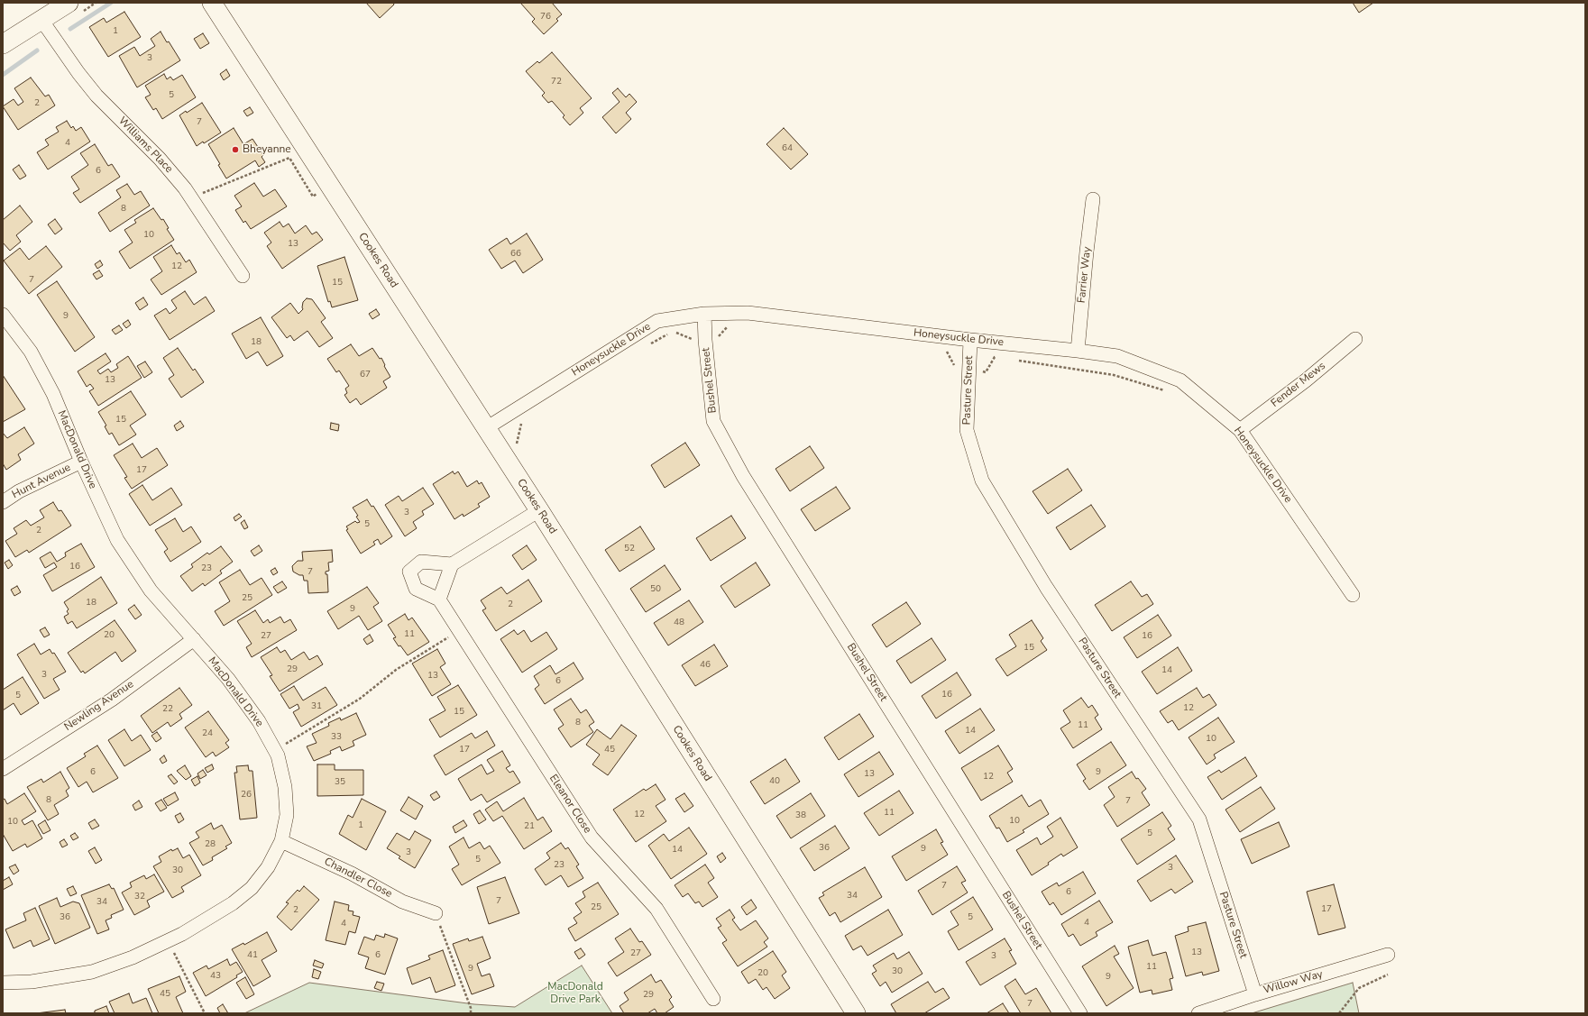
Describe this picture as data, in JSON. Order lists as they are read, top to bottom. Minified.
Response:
{"streets":{"street":["Williams Place","Cookes Road","Farrier Way","Honeysuckle Drive","Bushel Street","Fender Mews","Pasture Street","MacDonald Drive","Hunt Avenue","Newling Avenue","Eleanor Close","Chandler Close","Willow Way"]},"crossings":[["Cookes Road","Honeysuckle Drive"],["Farrier Way","Honeysuckle Drive"],["Honeysuckle Drive","Bushel Street"],["Honeysuckle Drive","Fender Mews"],["Honeysuckle Drive","Pasture Street"],["Pasture Street","Willow Way"],["MacDonald Drive","Hunt Avenue"],["MacDonald Drive","Newling Avenue"],["MacDonald Drive","Chandler Close"]],"parks":["MacDonald Drive Park"],"places":["Bheyanne"],"house_numbers":["76","1","3","72","5","2","7","4","64","6","8","10","13","66","12","7","15","9","18","67","13","15","17","3","5","2","52","16","23","7","50","25","18","2","9","48","11","20","27","16","15","46","29","14","3","13","6","16","5","31","12","22","15","8","11","14","24","33","10","17","45","6","9","13","12","40","35","26","8","7","11","12","38","10","10","1","21","5","28","36","9","14","3","5","23","3","30","7","6","34","32","7","34","25","17","2","36","5","4","4","13","27","41","6","3","11","9","30","20","43","9","45","29","7"]}
